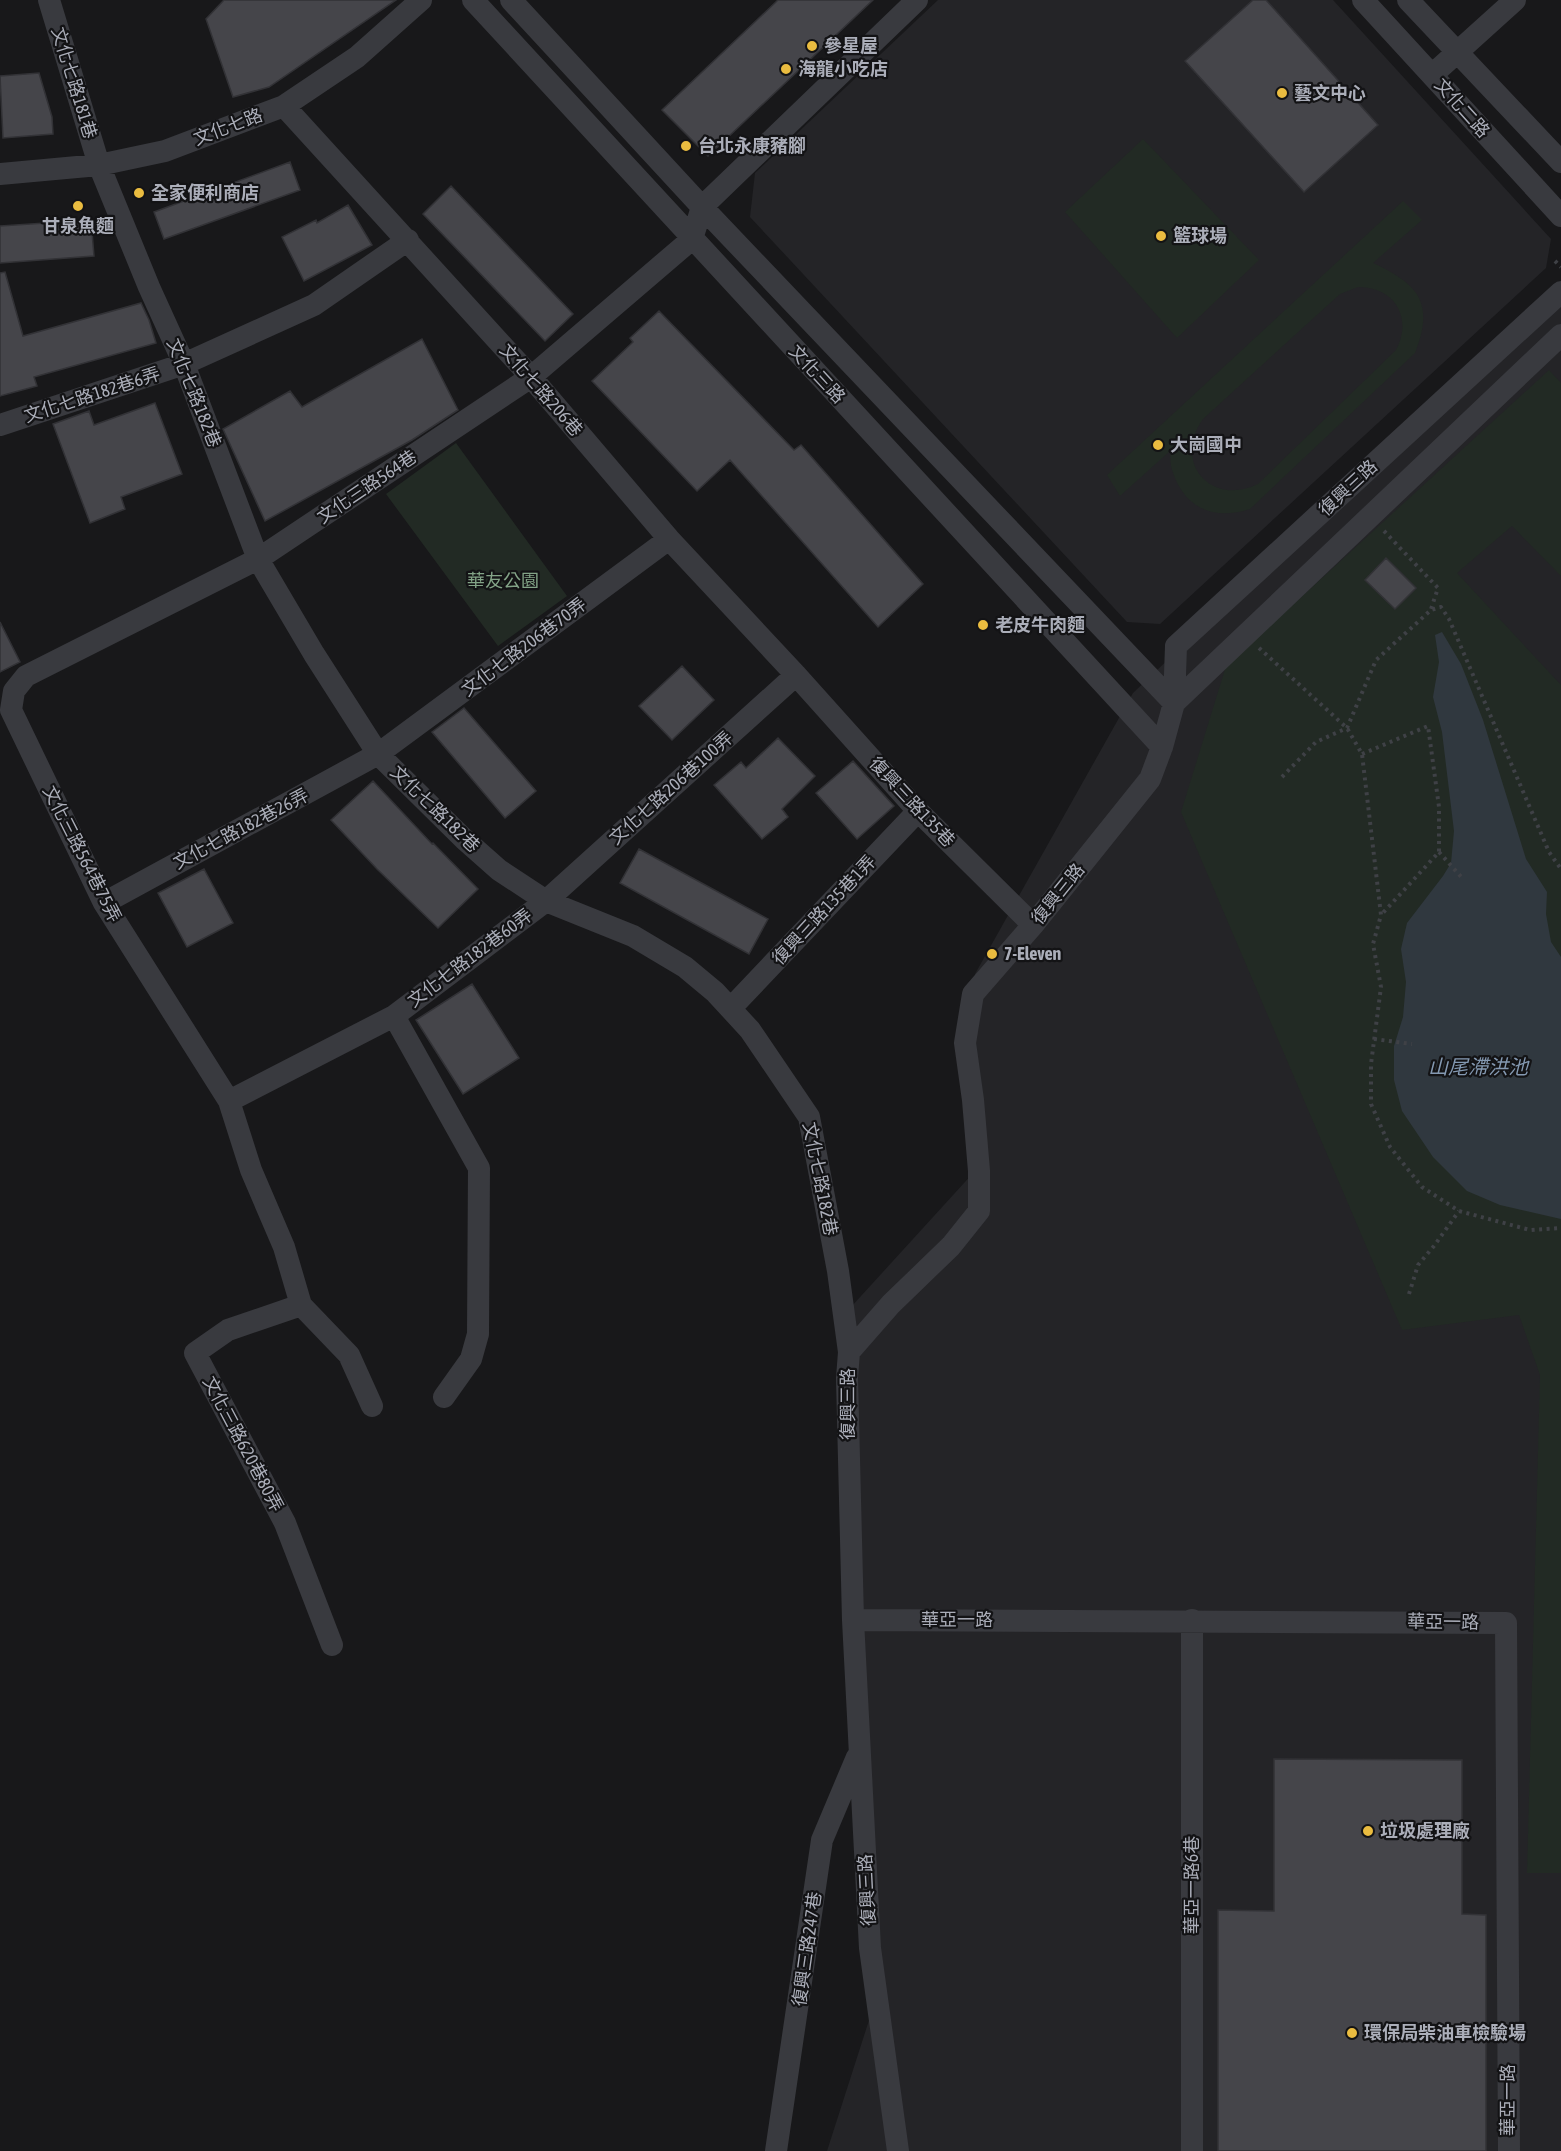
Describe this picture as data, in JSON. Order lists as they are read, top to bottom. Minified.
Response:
{"streets":{"street":["文化七路181巷","文化二路","文化七路","文化三路","文化七路206巷","文化七路182巷","文化七路182巷6弄","文化三路564巷","復興三路","文化七路206巷70弄","文化七路206巷100弄","復興三路135巷","文化七路182巷26弄","文化三路564巷75弄","復興三路135巷1弄","文化七路182巷60弄","文化三路620巷80弄","華亞一路","華亞一路6巷","復興三路247巷"]},"crossings":[["文化七路181巷","文化七路"],["文化七路181巷","文化七路182巷"],["文化七路","文化七路206巷"],["文化七路","文化七路182巷"],["文化三路","文化三路564巷"],["文化三路","復興三路"],["文化七路206巷","文化七路182巷6弄"],["文化七路206巷","文化三路564巷"],["文化七路206巷","文化七路206巷70弄"],["文化七路206巷","文化七路206巷100弄"],["文化七路206巷","復興三路135巷"],["文化七路182巷","文化七路182巷6弄"],["文化七路182巷","文化三路564巷"],["文化七路182巷","復興三路"],["文化七路182巷","文化七路206巷70弄"],["文化七路182巷","文化七路206巷100弄"],["文化七路182巷","文化七路182巷26弄"],["文化七路182巷","復興三路135巷1弄"],["文化七路182巷","文化七路182巷60弄"],["文化三路564巷","文化三路564巷75弄"],["復興三路","復興三路135巷"],["復興三路","華亞一路"],["復興三路","復興三路247巷"],["文化七路206巷70弄","文化七路182巷26弄"],["文化七路206巷100弄","復興三路135巷"],["文化七路206巷100弄","文化七路182巷60弄"],["復興三路135巷","復興三路135巷1弄"],["文化七路182巷26弄","文化三路564巷75弄"],["華亞一路","華亞一路6巷"]],"water":["山尾滯洪池"],"parks":["華友公園"],"places":["參星屋","海龍小吃店","藝文中心","台北永康豬腳","全家便利商店","甘泉魚麵","籃球場","大崗國中","老皮牛肉麵","7-Eleven","垃圾處理廠","環保局柴油車檢驗場"]}
